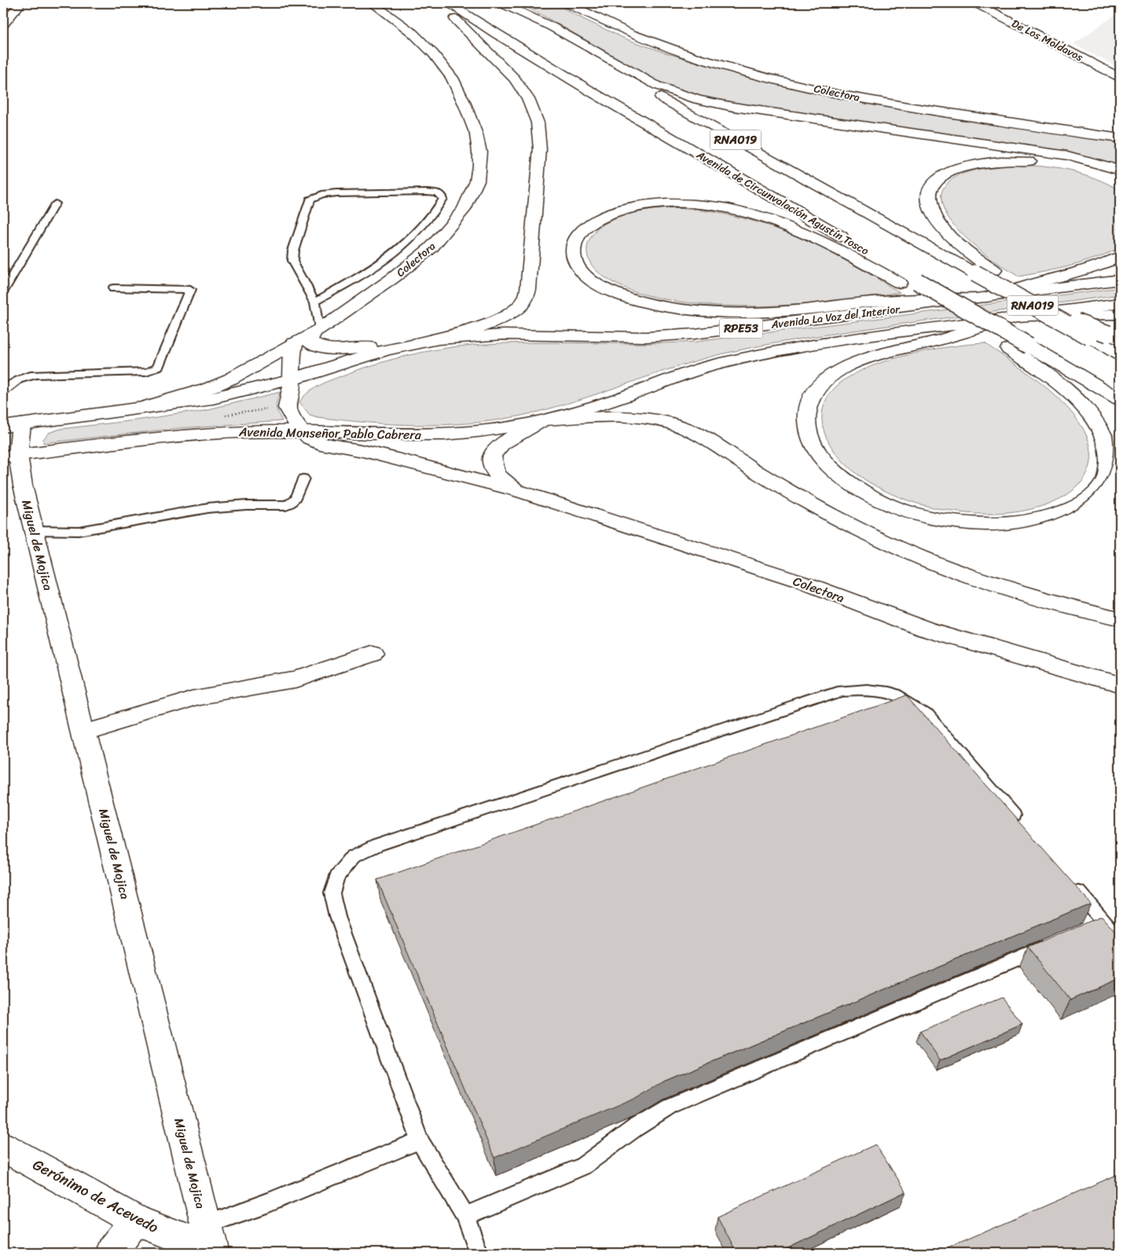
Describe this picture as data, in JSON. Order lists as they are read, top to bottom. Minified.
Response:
{"streets":{"main road":["De Los Moldavos","Colectora","RNA019","Avenida de Circunvalación Agustín Tosco","Avenida La Voz del Interior","RPE53","Avenida Monseñor Pablo Cabrera","Miguel de Mojica","Gerónimo de Acevedo"]},"crossings":[["RNA019","Avenida La Voz del Interior"],["Avenida La Voz del Interior","Avenida Monseñor Pablo Cabrera"],["Avenida Monseñor Pablo Cabrera","Miguel de Mojica"],["Miguel de Mojica","Gerónimo de Acevedo"]]}
